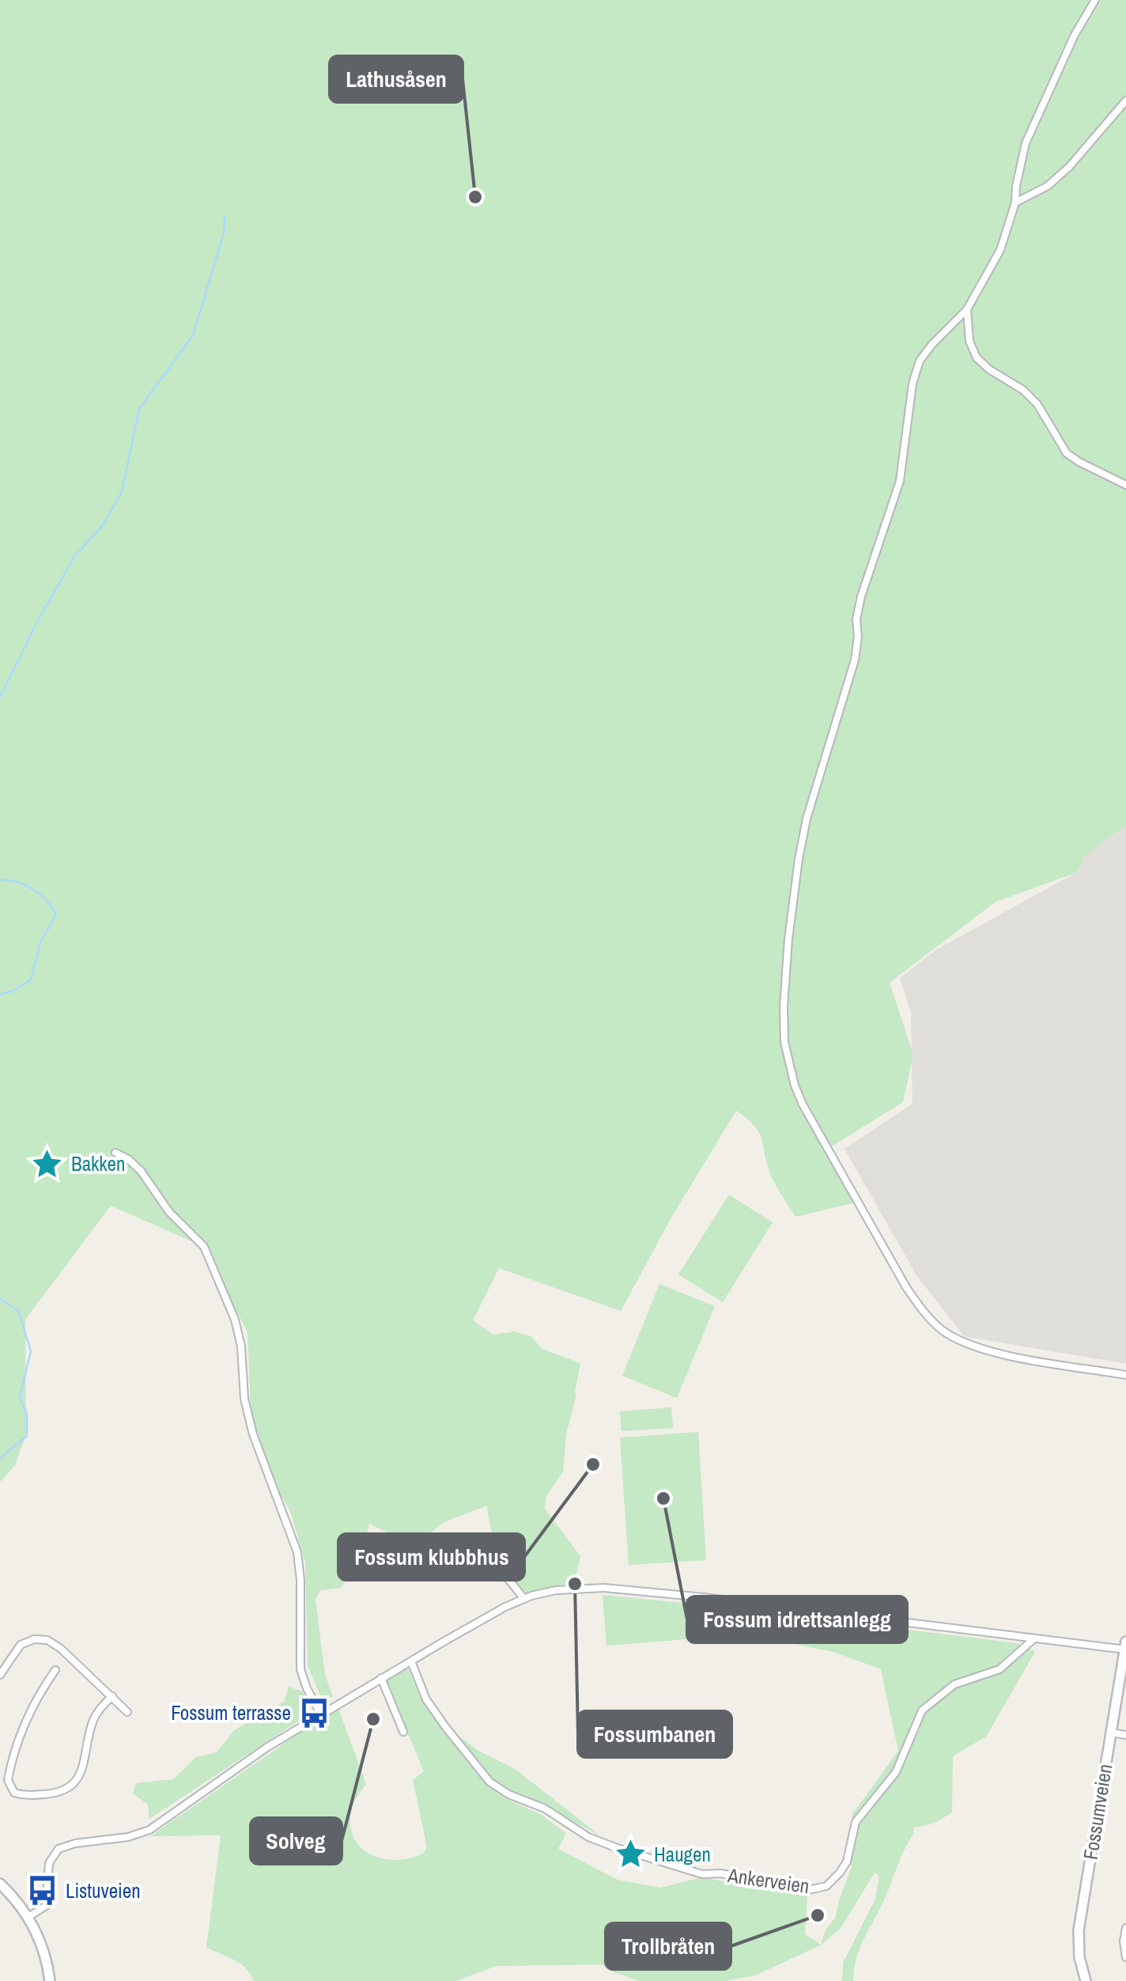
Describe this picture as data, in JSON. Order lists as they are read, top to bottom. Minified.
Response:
{"streets":{"street":["Fossumveien","Ankerveien"]},"places":{"other":["Lathusåsen","Fossum klubbhus","Fossum idrettsanlegg","Fossumbanen","Solveg","Trollbråten"],"place":["Bakken","Haugen"],"bus stop":["Fossum terrasse","Listuveien"]}}
